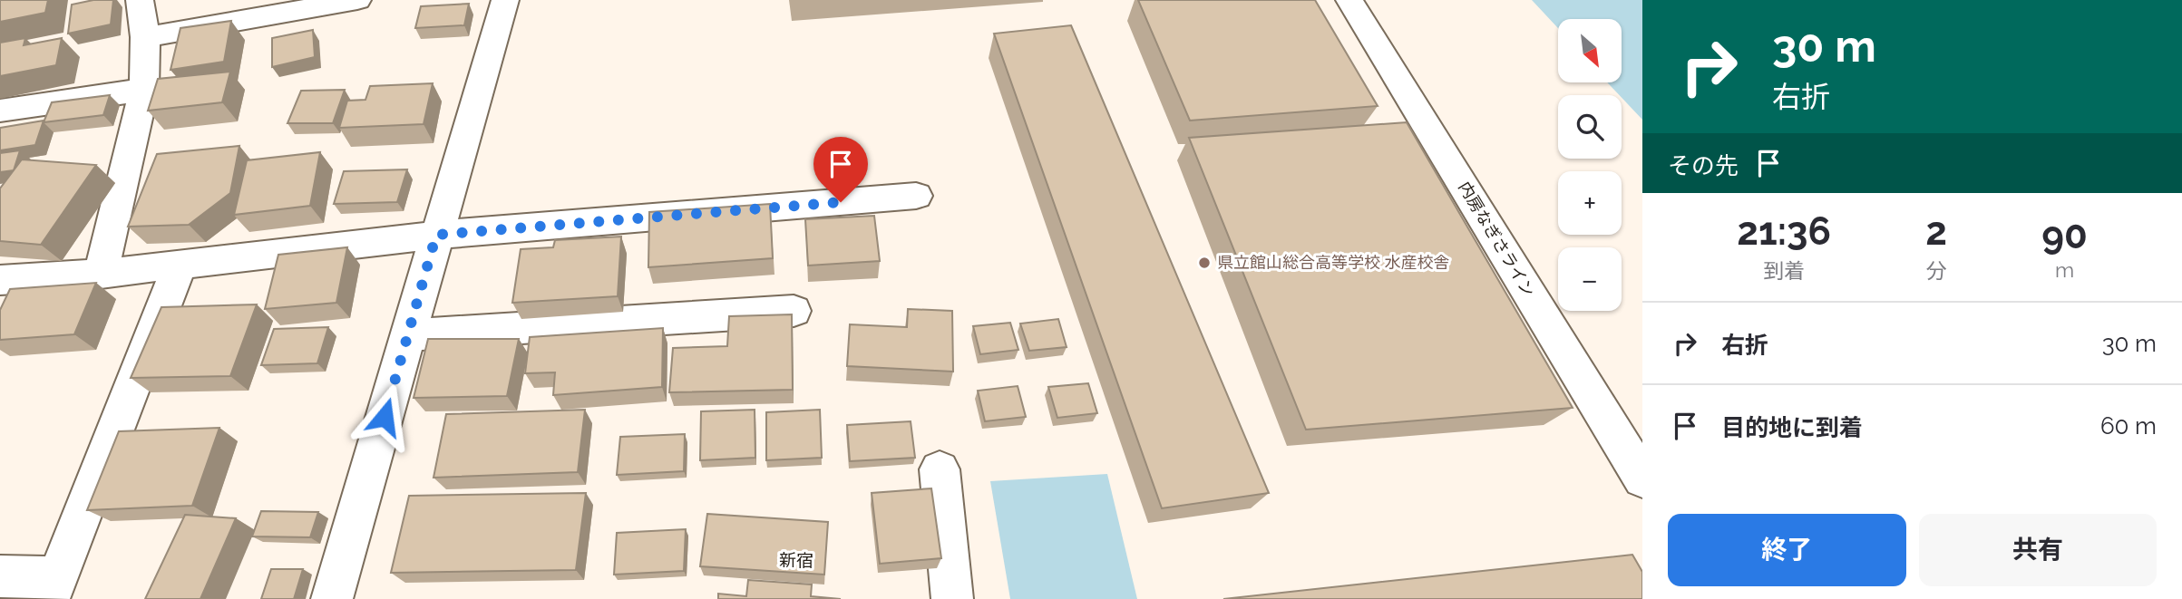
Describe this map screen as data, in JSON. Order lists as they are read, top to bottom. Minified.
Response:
{"streets":{"street":["内房なぎさライン"]},"districts":["新宿"],"places":["県立館山総合高等学校 水産校舎"],"north":"bottom right","page":{"turn":["30 m","右折"],"map_buttons":["+","−"],"then":"その先","eta":["21:36","到着","2","分","90","m"],"list":[{"name":"右折","value":"30 m"},{"name":"目的地に到着","value":"60 m"}],"buttons":["終了","共有"]}}
